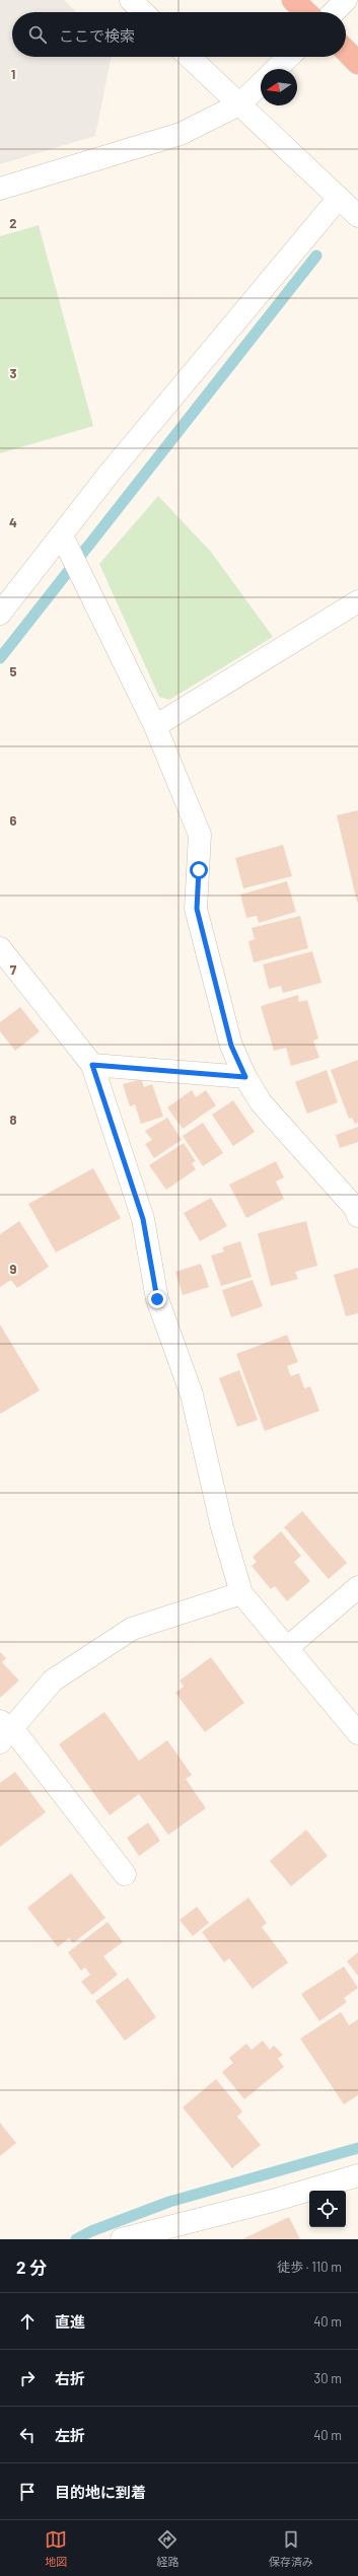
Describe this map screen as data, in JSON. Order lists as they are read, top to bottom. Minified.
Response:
{"north":"left","page":{"search":"ここで検索","heading":["2 分","徒歩 · 110 m"],"list":[["直進","40 m"],["右折","30 m"],["左折","40 m"],"目的地に到着"],"nav":["地図","経路","保存済み"]},"grid":{"rows":["1","2","3","4","5","6","7","8","9"]}}
